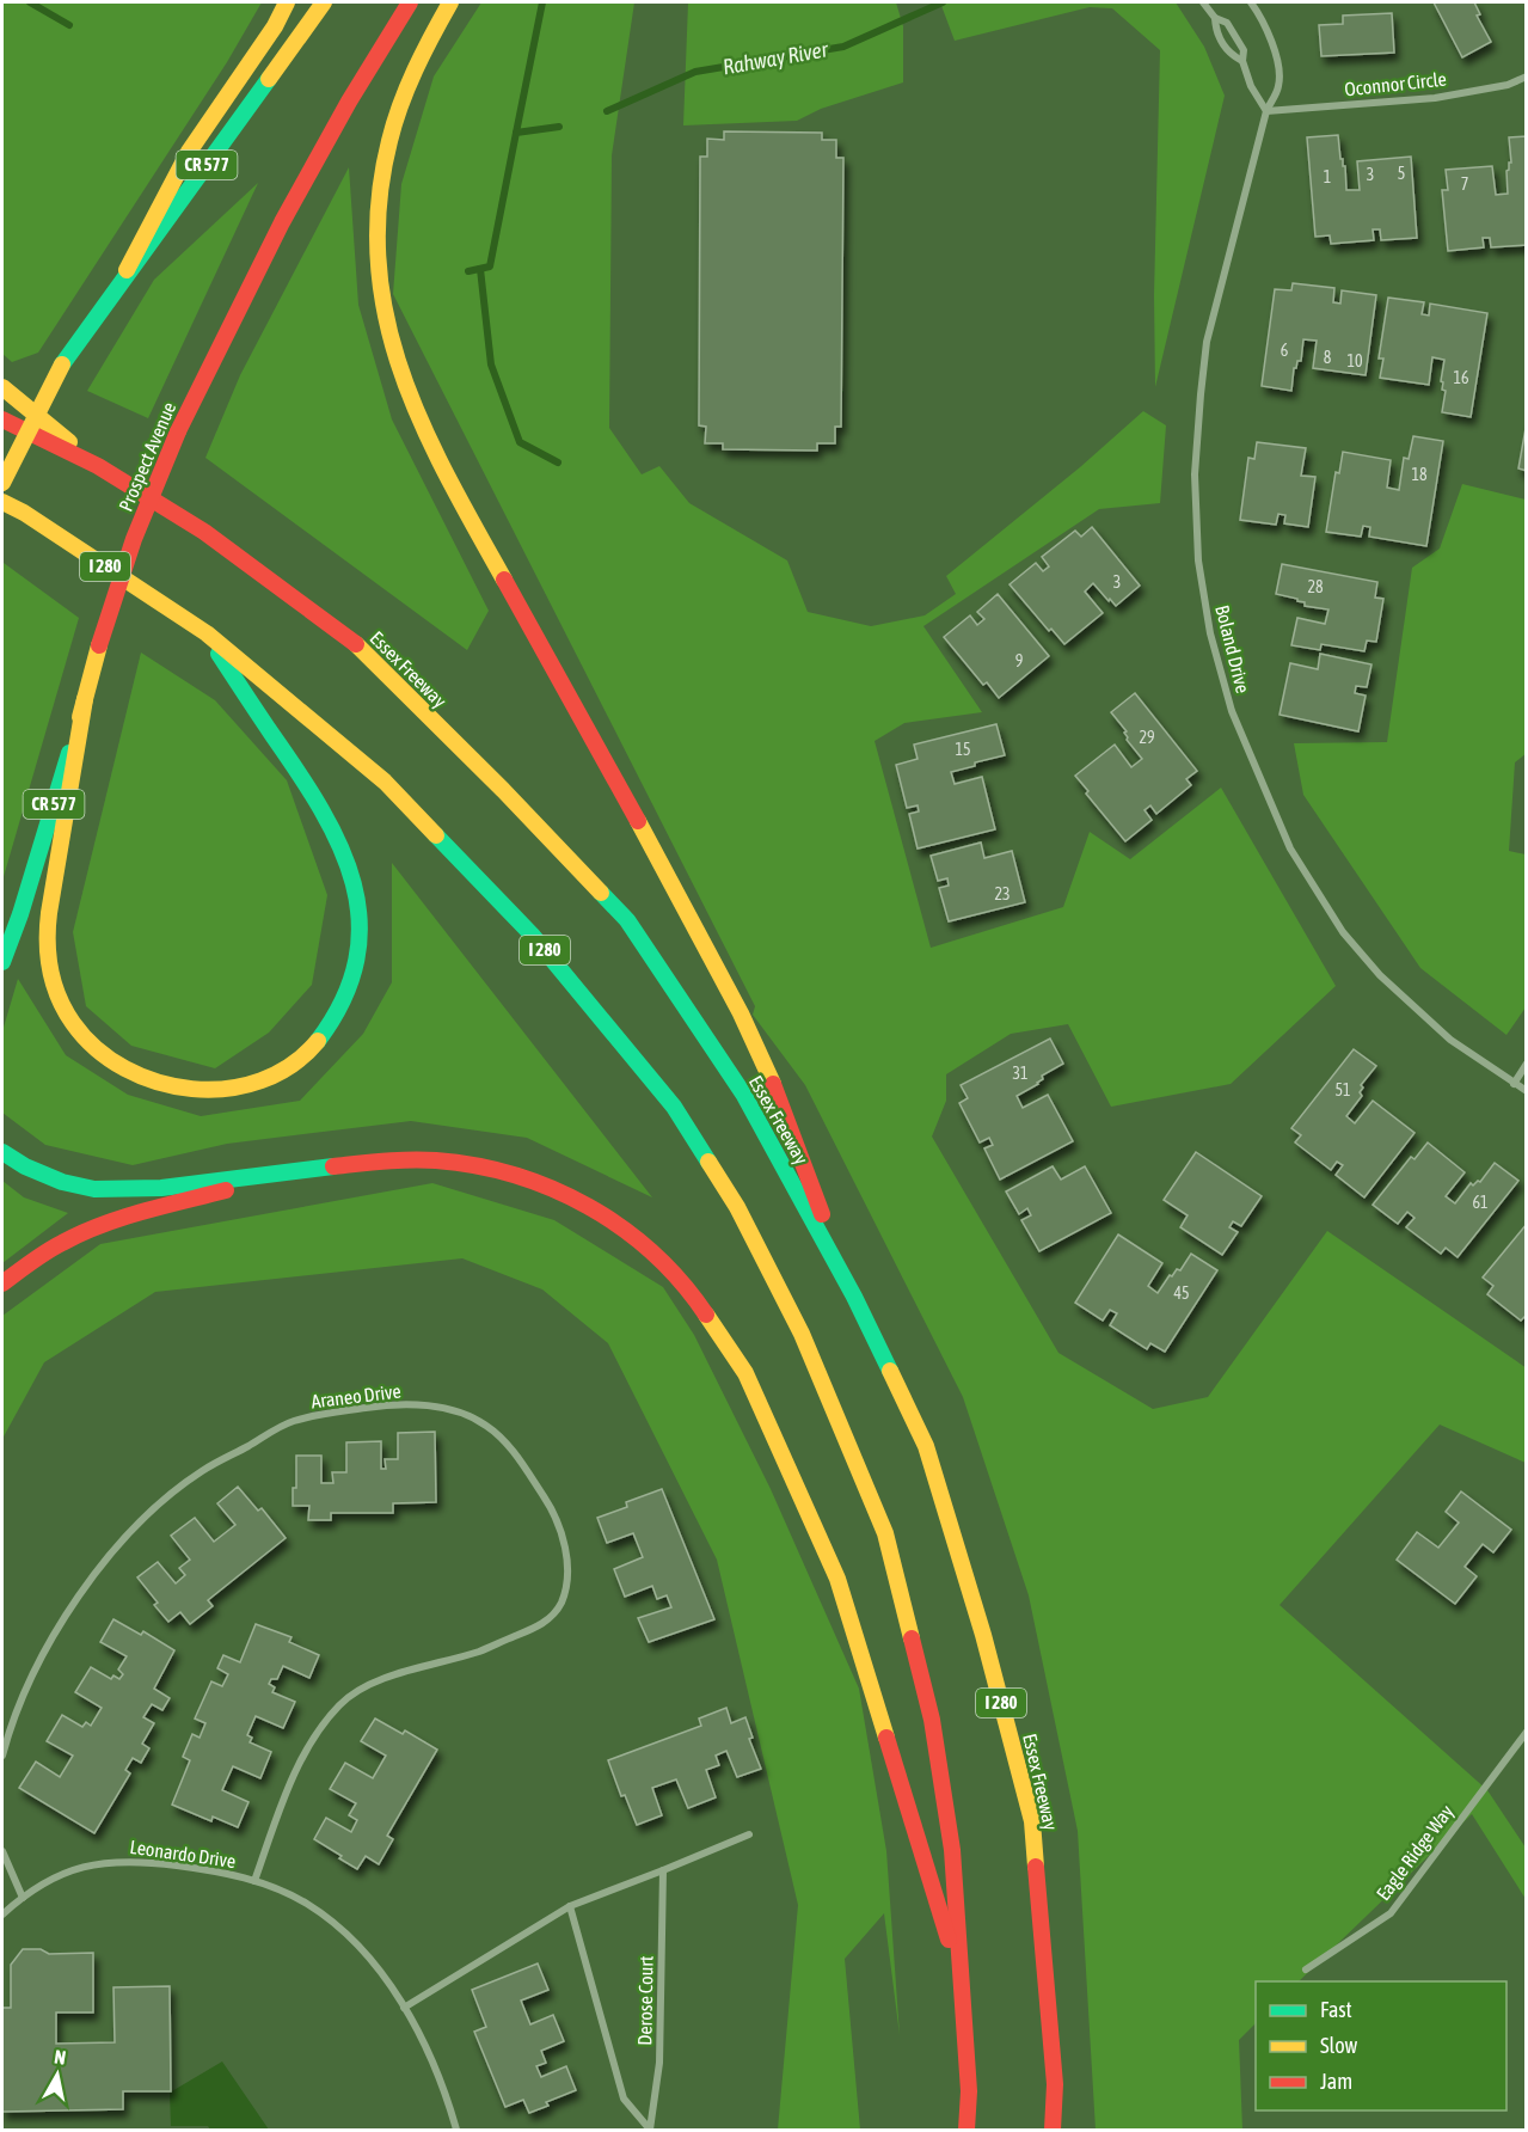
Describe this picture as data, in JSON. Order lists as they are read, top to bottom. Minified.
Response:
{"streets":{"main road":["CR 577","Prospect Avenue","I 280","Essex Freeway"],"street":["Oconnor Circle","Boland Drive","Araneo Drive","Eagle Ridge Way","Leonardo Drive","Derose Court"]},"crossings":[["Oconnor Circle","Boland Drive"],["Araneo Drive","Leonardo Drive"]],"water":["Rahway River"],"house_numbers":["5","3","1","7","6","8","10","16","18","3","28","9","29","15","23","31","51","61","45"],"legend":["Fast","Slow","Jam"],"north":"top"}
